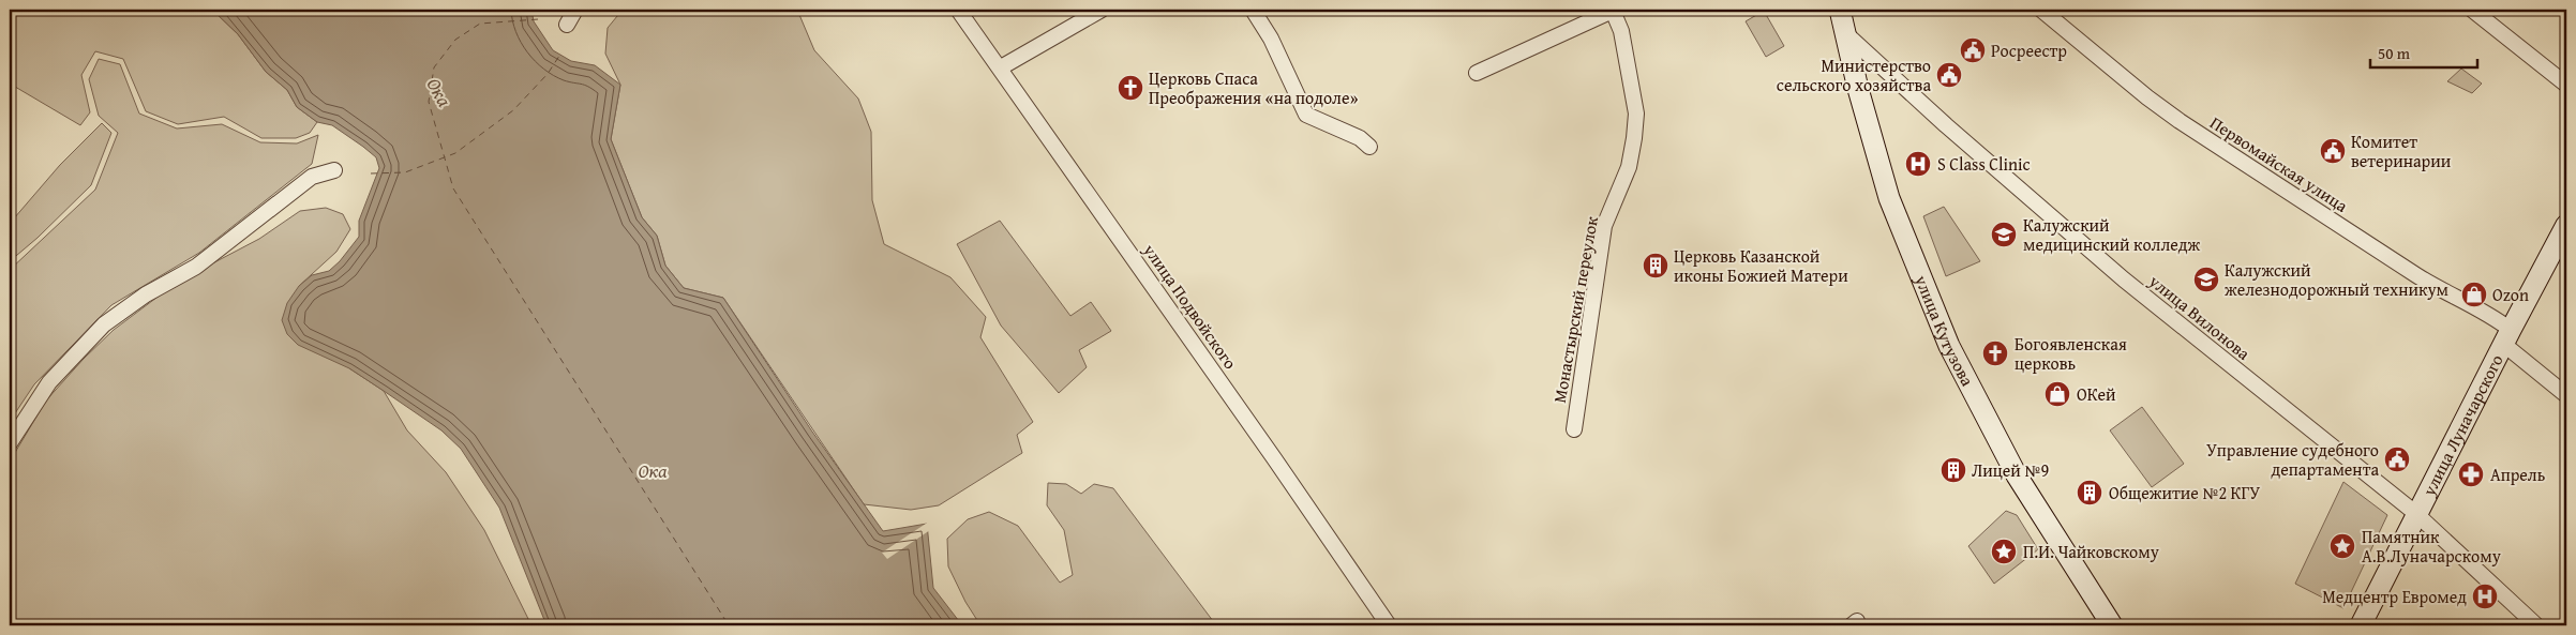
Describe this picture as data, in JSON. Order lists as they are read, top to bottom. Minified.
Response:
{"streets":{"main road":["улица Кутузова","улица Луначарского"],"street":["Первомайская улица","улица Подвойского","Монастырский переулок","улица Вилонова"]},"crossings":[["Первомайская улица","улица Луначарского"],["улица Вилонова","улица Кутузова"],["улица Вилонова","улица Луначарского"]],"water":["Ока"],"places":{"public building":["Росреестр","Министерство сельского хозяйства","Комитет ветеринарии","Управление судебного департамента"],"church":["Церковь Спаса Преображения «на подоле»","Богоявленская церковь"],"hospital":["S Class Clinic","Медцентр Евромед"],"school or university":["Калужский медицинский колледж","Калужский железнодорожный техникум"],"building":["Церковь Казанской иконы Божией Матери","Лицей №9","Общежитие №2 КГУ"],"shop":["Ozon","ОКей"],"pharmacy":["Апрель"],"place":["Памятник А.В.Луначарскому","П.И. Чайковскому"]},"scale_bar":"50 m"}
